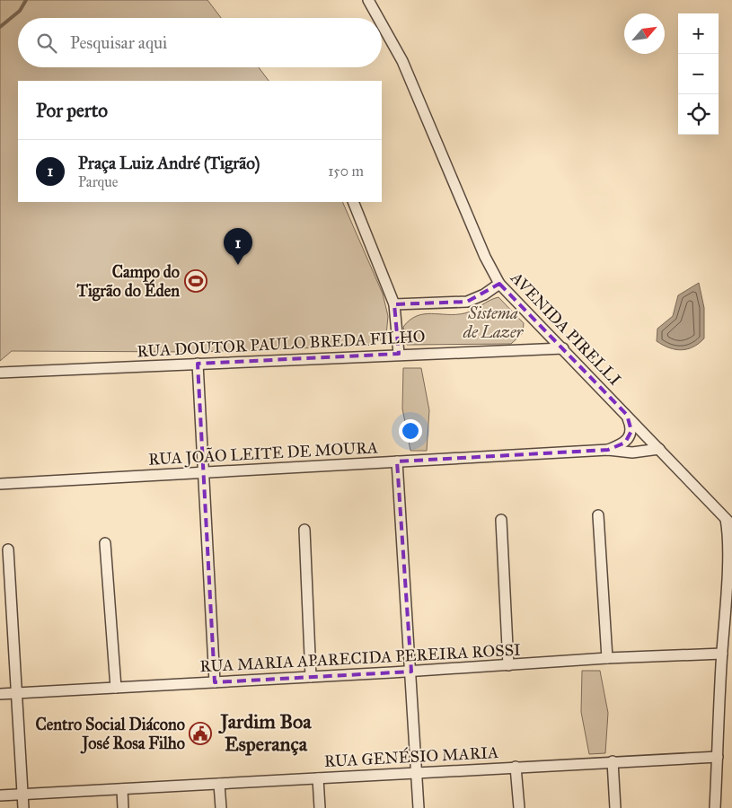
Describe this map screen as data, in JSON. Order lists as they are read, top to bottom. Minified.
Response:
{"streets":{"street":["AVENIDA PIRELLI","RUA DOUTOR PAULO BREDA FILHO","RUA JOÃO LEITE DE MOURA","RUA MARIA APARECIDA PEREIRA ROSSI","RUA GENÉSIO MARIA"]},"crossings":[["AVENIDA PIRELLI","RUA DOUTOR PAULO BREDA FILHO"],["AVENIDA PIRELLI","RUA JOÃO LEITE DE MOURA"]],"districts":["Jardim Boa Esperança"],"parks":["Sistema de Lazer"],"places":{"sports":["Campo do Tigrão do Éden"],"public building":["Centro Social Diácono José Rosa Filho"]},"north":"top right","page":{"map_buttons":["+","−"],"search":"Pesquisar aqui","heading":"Por perto","list":[{"mark":"1","name":"Praça Luiz André (Tigrão)","note":"Parque","value":"150 m"}],"pins":"1"}}
